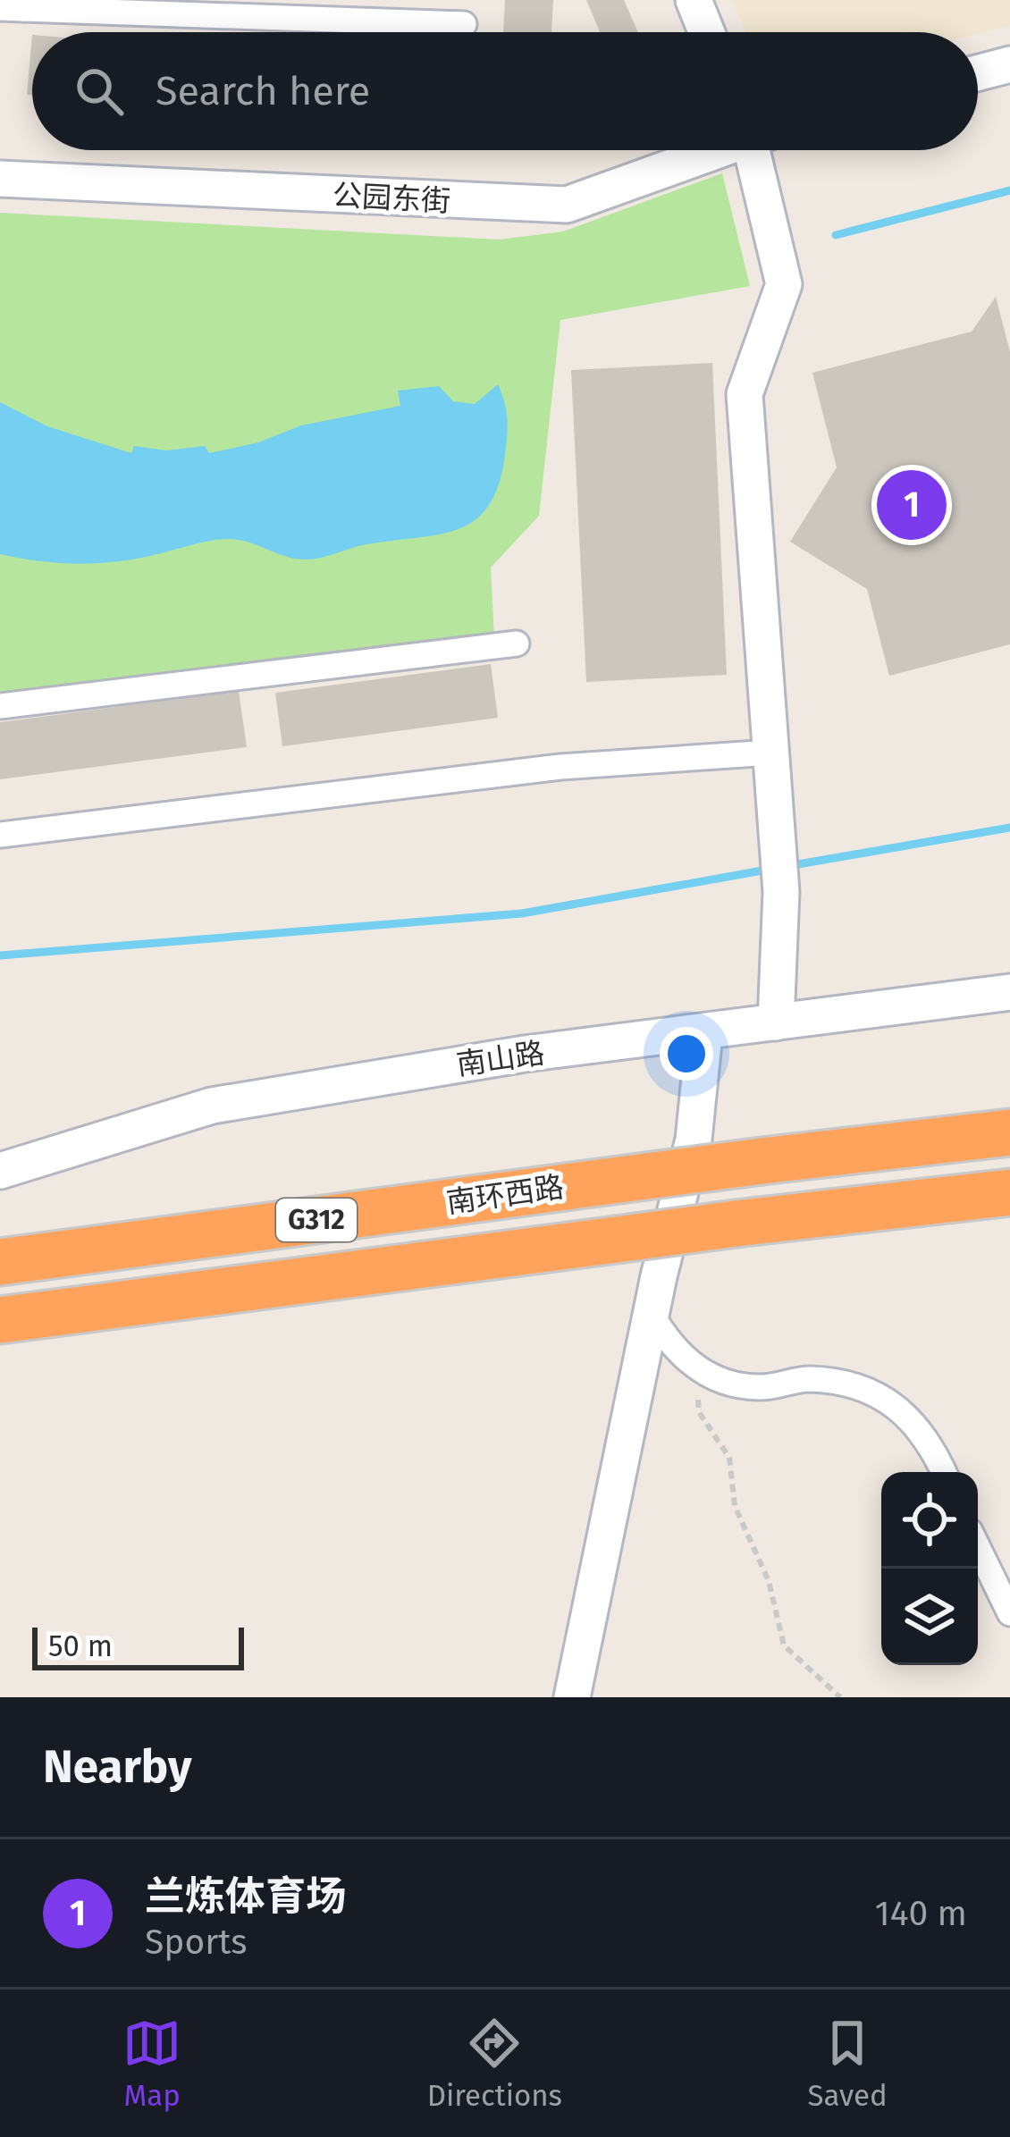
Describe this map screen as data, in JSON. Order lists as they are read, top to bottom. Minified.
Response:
{"streets":{"highway":["南环西路","G312"],"street":["公园东街","南山路"]},"scale_bar":"50 m","page":{"search":"Search here","pins":"1","scale":"50 m","heading":"Nearby","list":[{"mark":"1","name":"兰炼体育场","note":"Sports","value":"140 m"}],"nav":["Map","Directions","Saved"]}}
